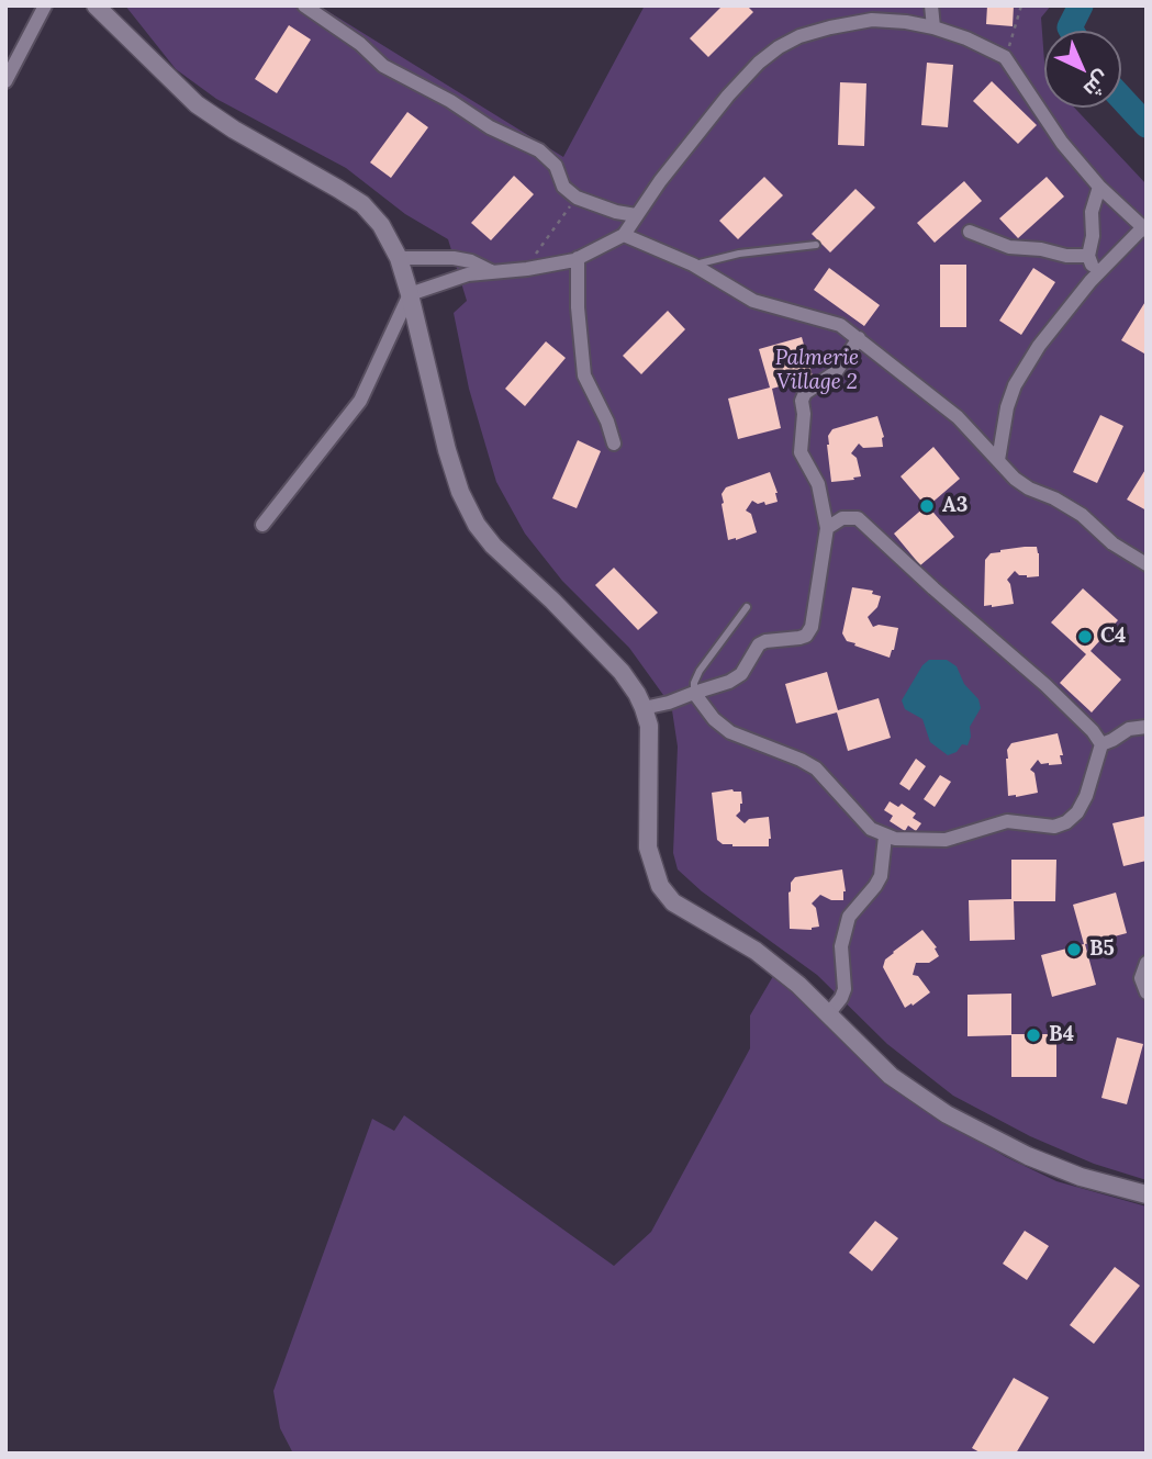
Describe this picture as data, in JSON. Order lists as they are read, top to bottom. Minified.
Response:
{"parks":["Palmerie Village 2"],"places":["A3","C4","B5","B4"],"north":"bottom right"}
